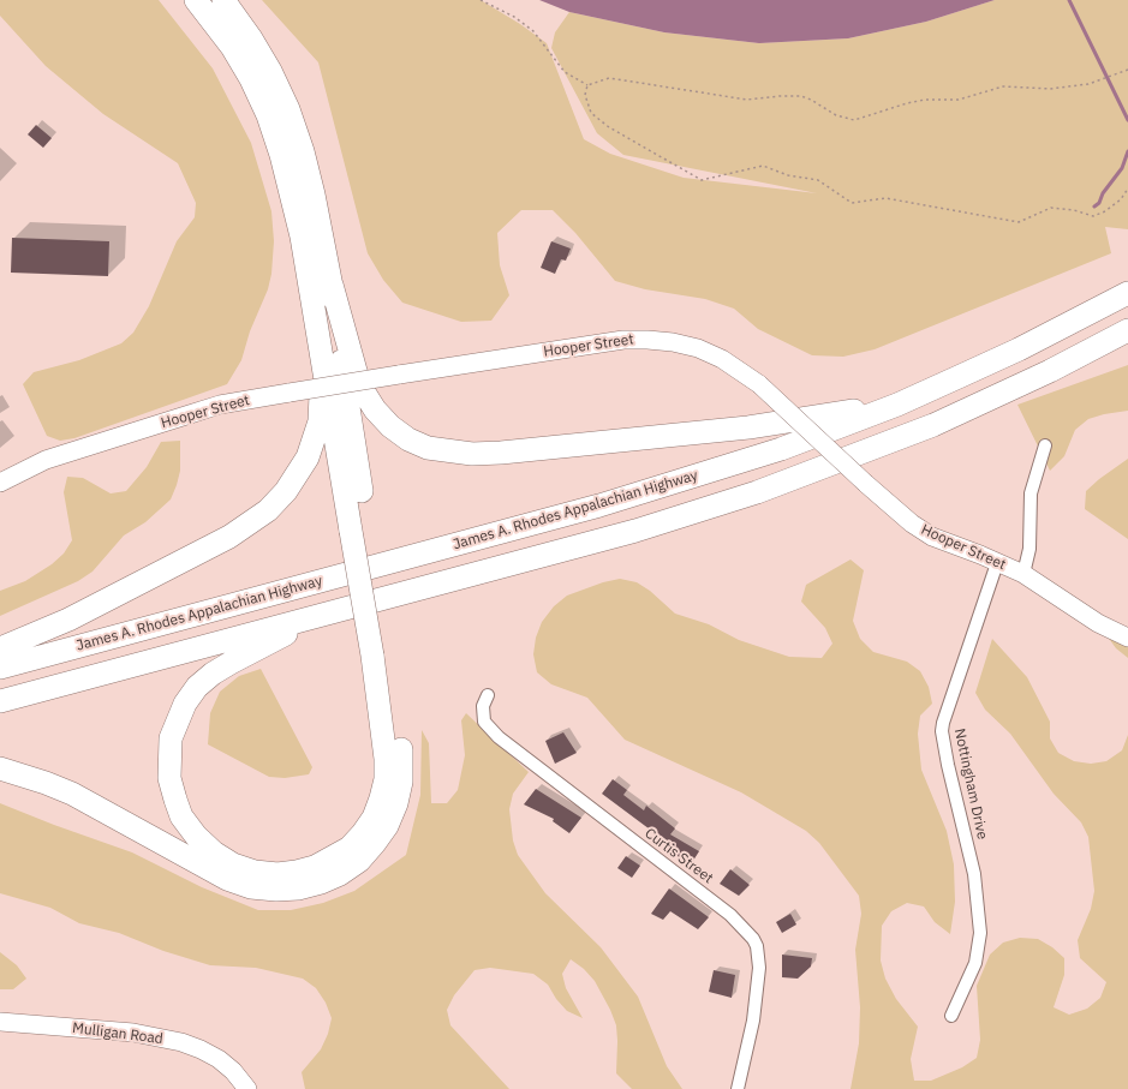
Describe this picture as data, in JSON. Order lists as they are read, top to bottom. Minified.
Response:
{"streets":{"highway":["James A. Rhodes Appalachian Highway"],"street":["Hooper Street","Nottingham Drive","Curtis Street","Mulligan Road"]},"crossings":[["Hooper Street","Nottingham Drive"]]}
